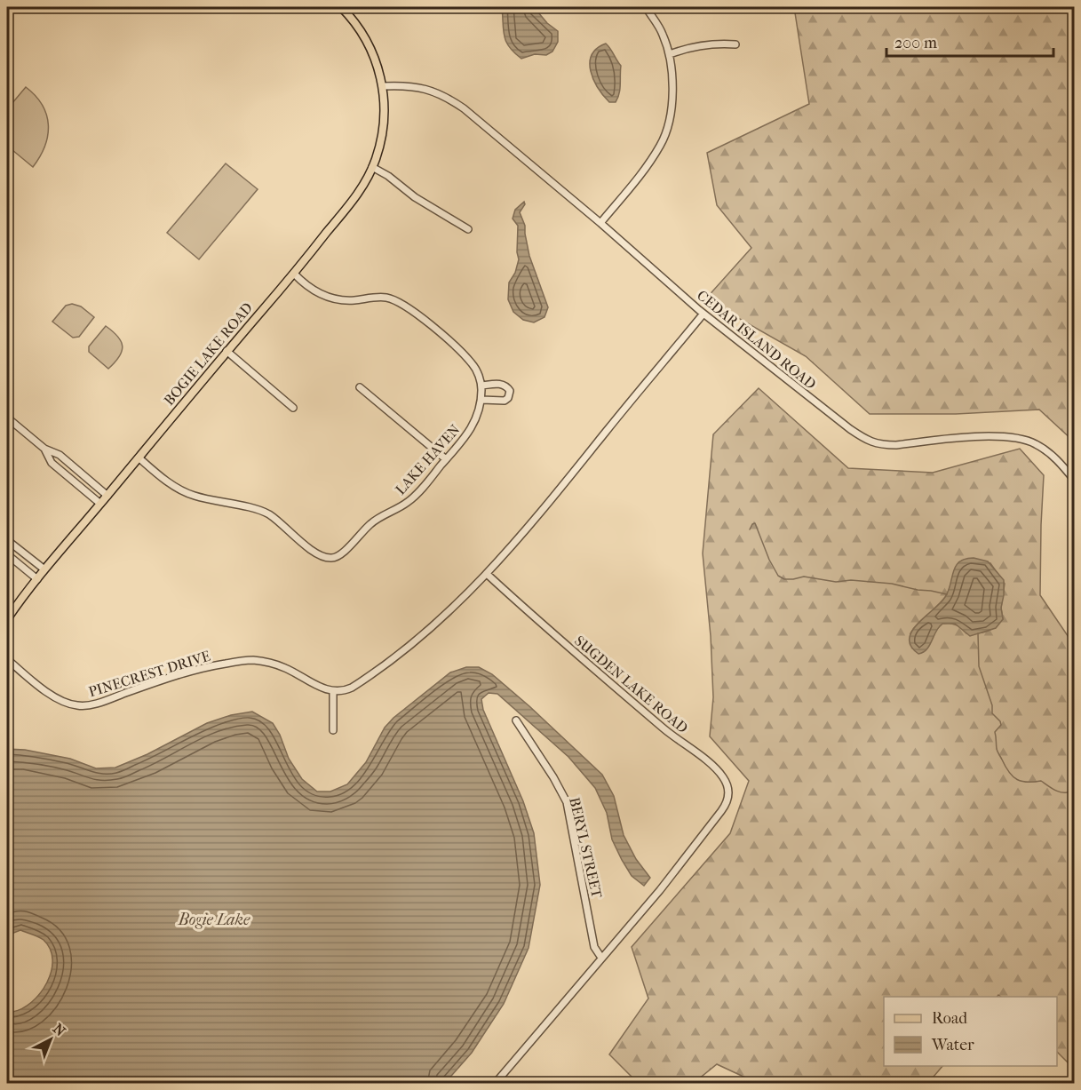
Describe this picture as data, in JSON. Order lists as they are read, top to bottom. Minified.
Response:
{"streets":{"main road":["BOGIE LAKE ROAD"],"street":["CEDAR ISLAND ROAD","LAKE HAVEN","PINECREST DRIVE","SUGDEN LAKE ROAD","BERYL STREET"]},"crossings":[["CEDAR ISLAND ROAD","BOGIE LAKE ROAD"],["BOGIE LAKE ROAD","LAKE HAVEN"],["SUGDEN LAKE ROAD","BERYL STREET"]],"water":["Bogie Lake"],"legend":["Road","Water"],"scale_bar":"200 m","north":"top right"}
